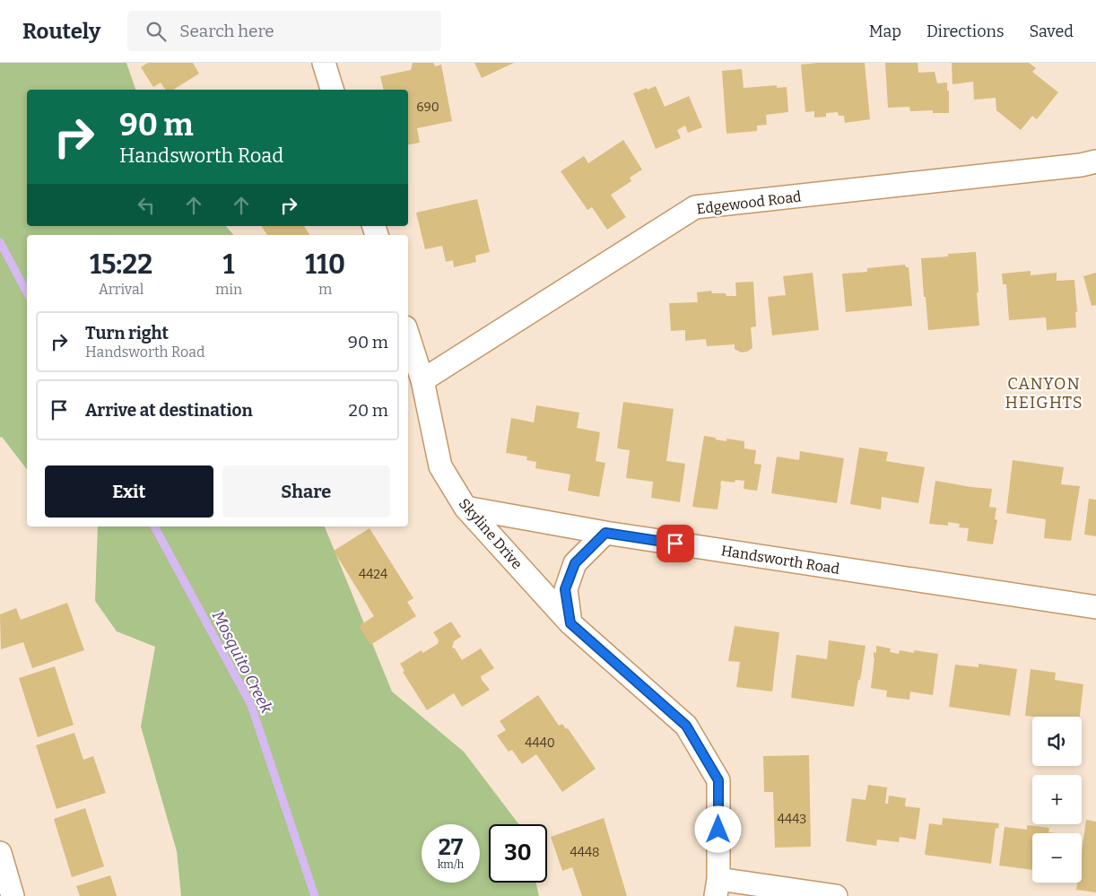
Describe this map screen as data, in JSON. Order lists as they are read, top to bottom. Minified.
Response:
{"streets":{"street":["Edgewood Road","Skyline Drive","Handsworth Road"]},"crossings":[["Edgewood Road","Skyline Drive"],["Skyline Drive","Handsworth Road"]],"districts":["CANYON HEIGHTS"],"water":["Mosquito Creek"],"house_numbers":["690","4424","4440","4443","4448"],"page":{"header":"Routely","search":"Search here","nav":["Map","Directions","Saved"],"turn":["90 m","Handsworth Road"],"eta":["15:22","Arrival","1","min","110","m"],"list":[{"name":"Turn right","note":"Handsworth Road","value":"90 m"},{"name":"Arrive at destination","value":"20 m"}],"buttons":["Exit","Share"],"map_buttons":["+","−"],"speed":"27 km/h","limit":"30"}}
